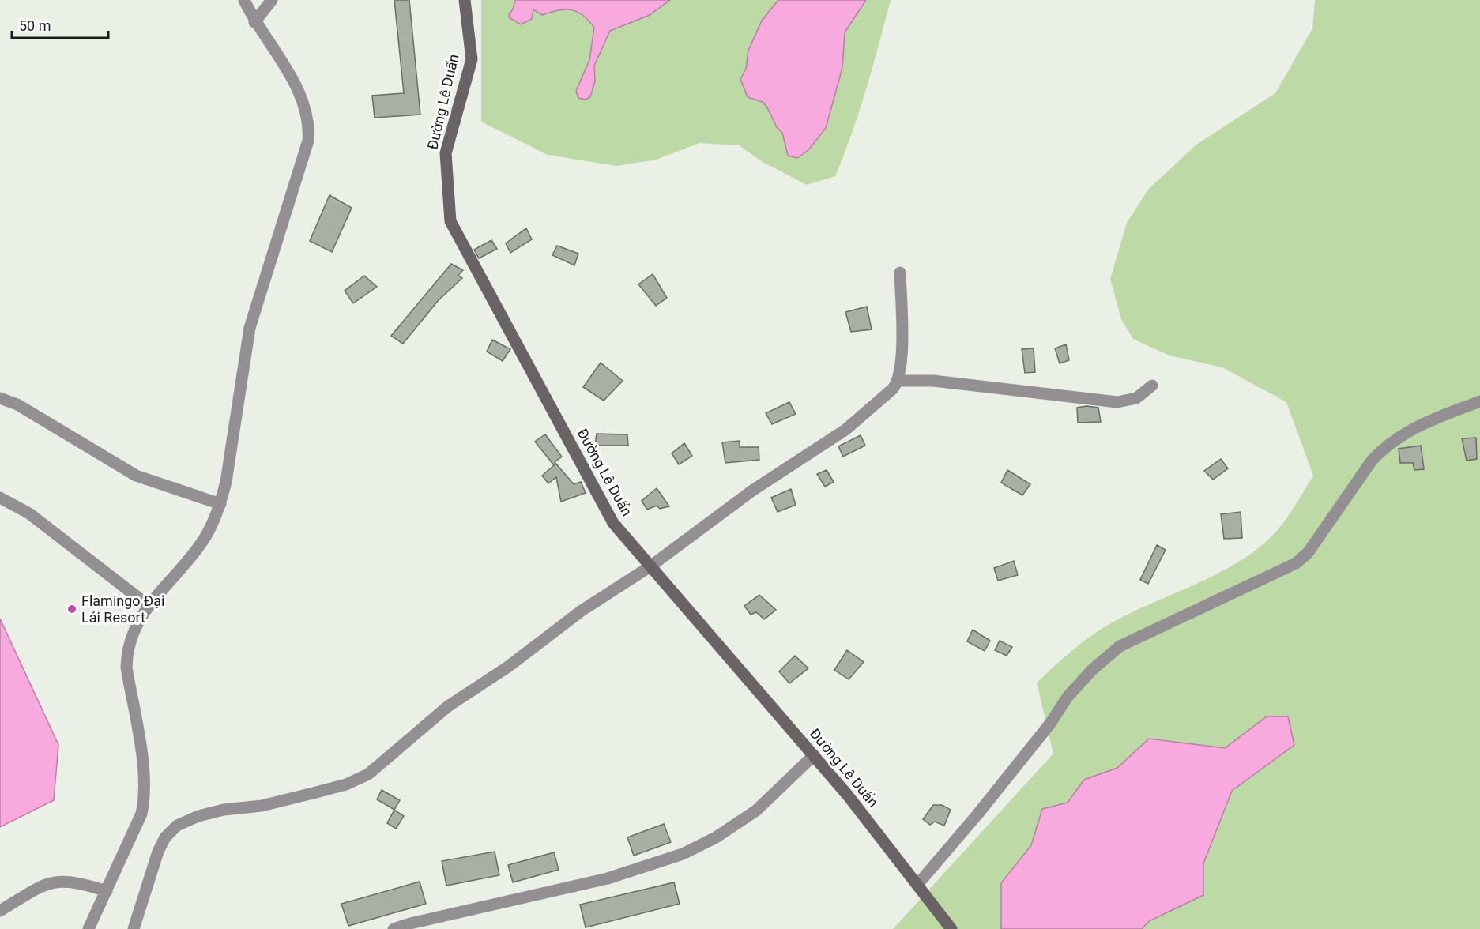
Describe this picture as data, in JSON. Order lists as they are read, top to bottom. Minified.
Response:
{"streets":{"main road":["Đường Lê Duẩn"]},"places":["Flamingo Đại Lải Resort"],"scale_bar":"50 m"}
